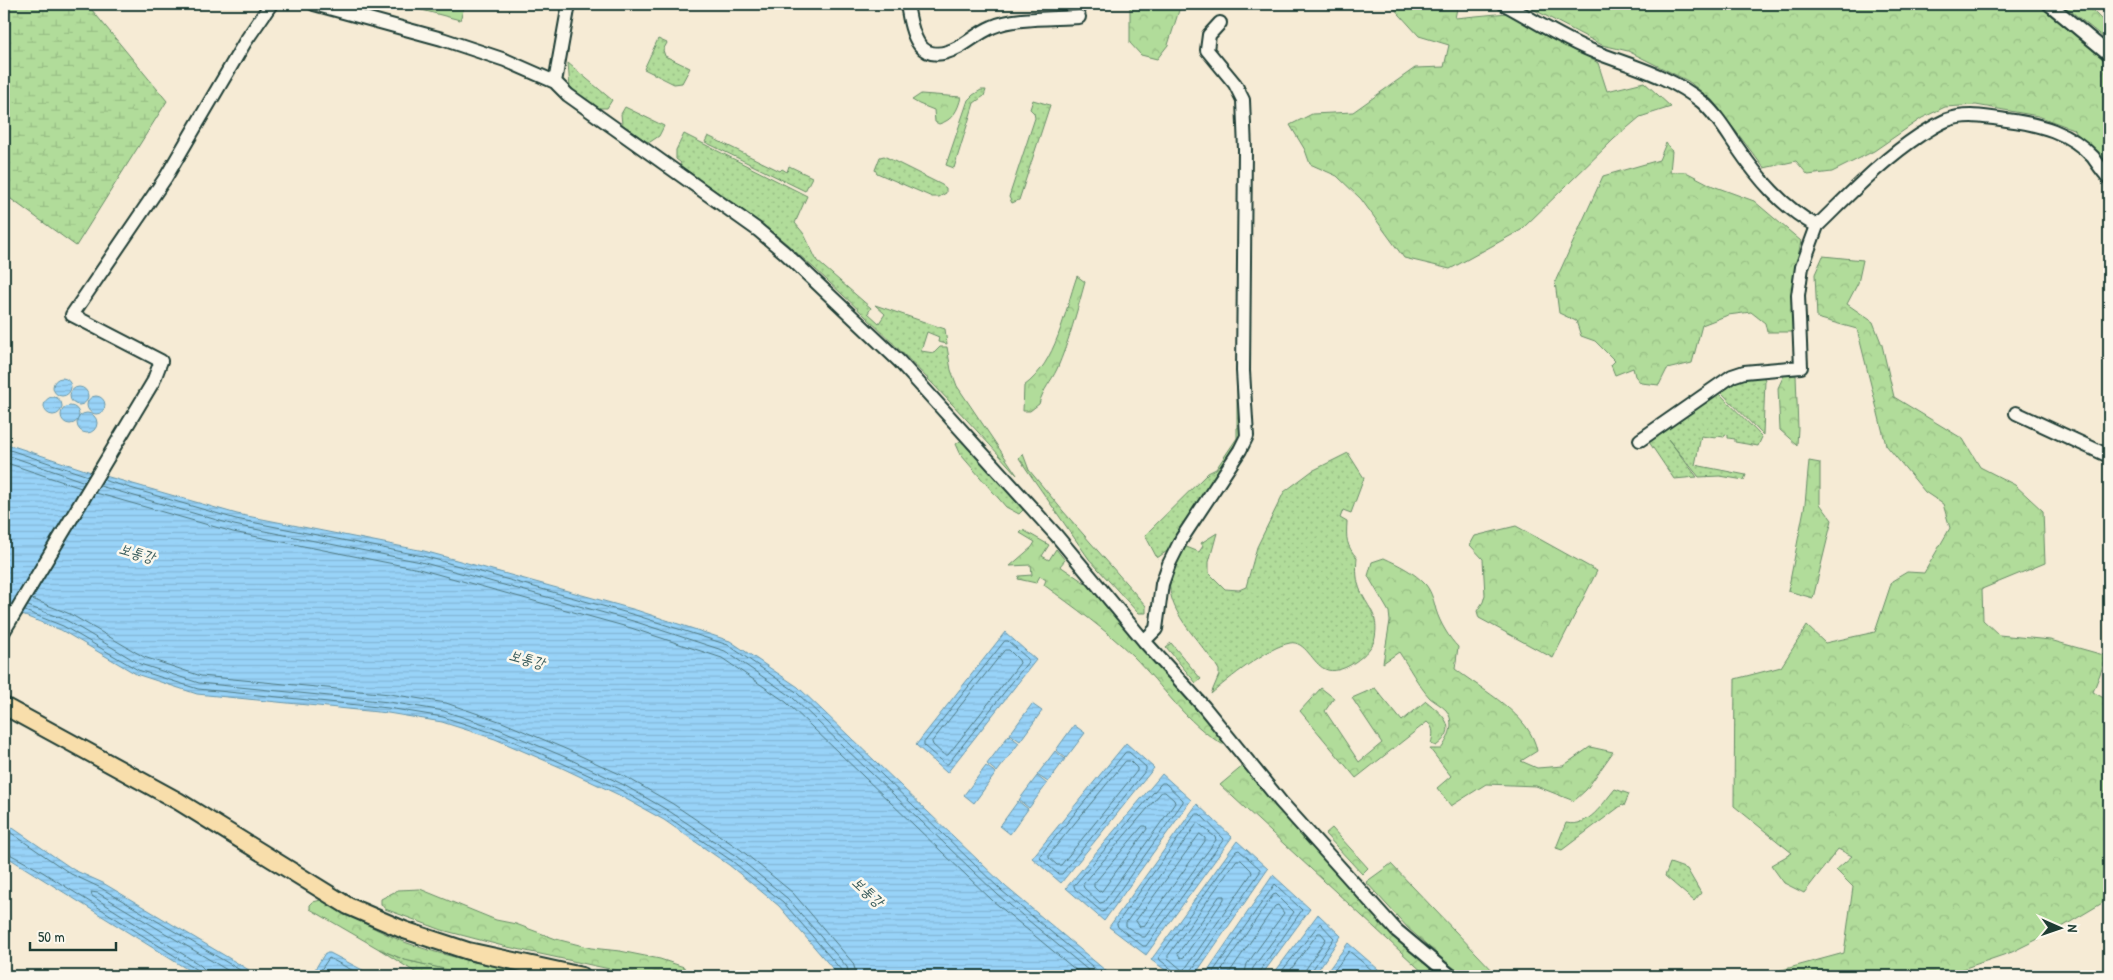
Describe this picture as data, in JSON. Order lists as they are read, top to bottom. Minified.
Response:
{"water":["보통강"],"scale_bar":"50 m","north":"right"}
